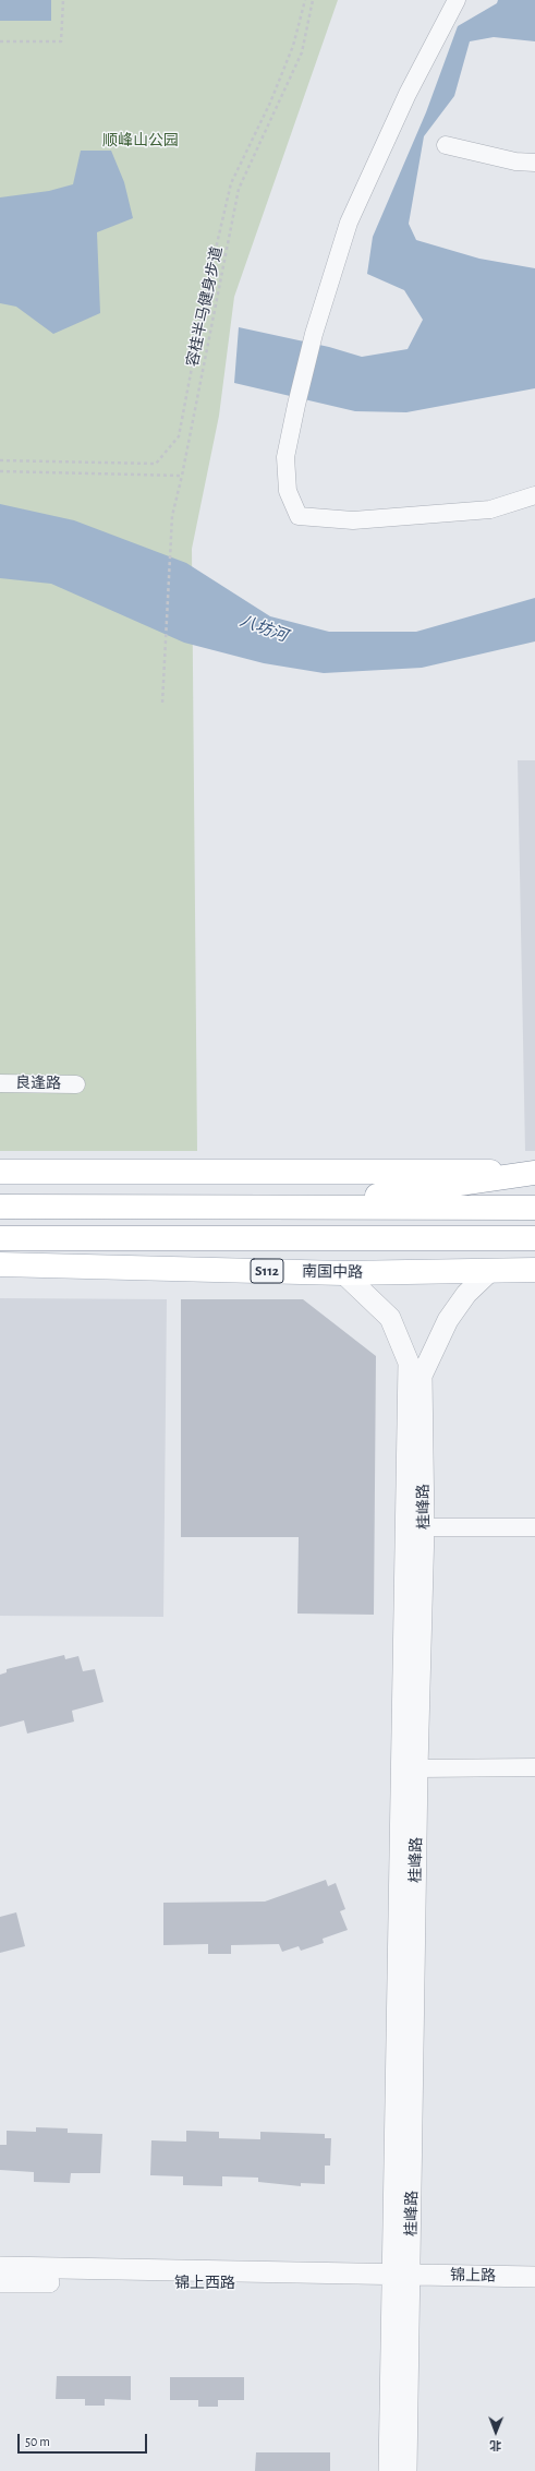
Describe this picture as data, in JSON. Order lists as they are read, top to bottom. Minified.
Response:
{"streets":{"main road":["S112","南国中路"],"street":["良逢路","桂峰路","锦上路","锦上西路"],"path":["容桂半马健身步道"]},"crossings":[["南国中路","桂峰路"],["桂峰路","锦上路"],["桂峰路","锦上西路"],["锦上路","锦上西路"]],"water":["八坊河"],"parks":["顺峰山公园"],"scale_bar":"50 m","north":"bottom"}
